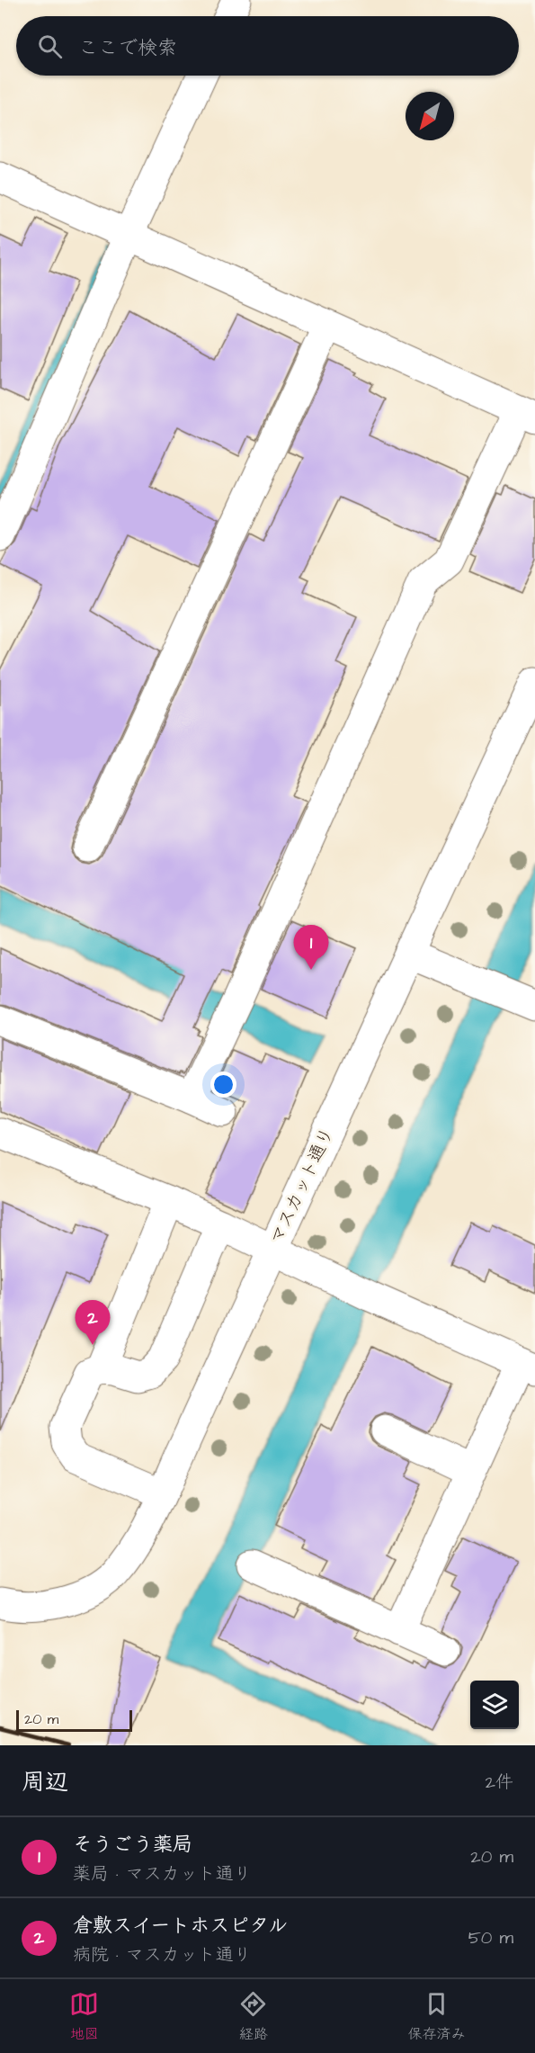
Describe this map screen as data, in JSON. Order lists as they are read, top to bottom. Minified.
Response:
{"streets":{"street":["マスカット通り"]},"scale_bar":"20 m","north":"bottom left","page":{"search":"ここで検索","pins":["1","2"],"scale":"20 m","heading":["周辺","2件"],"list":[{"mark":"1","name":"そうごう薬局","note":"薬局 · マスカット通り","value":"20 m"},{"mark":"2","name":"倉敷スイートホスピタル","note":"病院 · マスカット通り","value":"50 m"}],"nav":["地図","経路","保存済み"]}}
